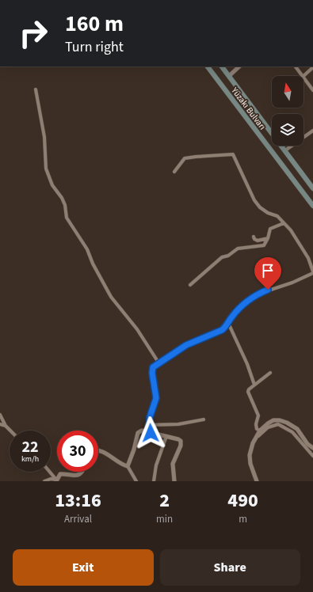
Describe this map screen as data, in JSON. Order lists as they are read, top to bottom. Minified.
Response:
{"streets":{"main road":["Yüzakı Bulvarı"]},"north":"top","page":{"turn":["160 m","Turn right"],"speed":"22 km/h","limit":"30","eta":["13:16","Arrival","2","min","490","m"],"buttons":["Exit","Share"]}}
